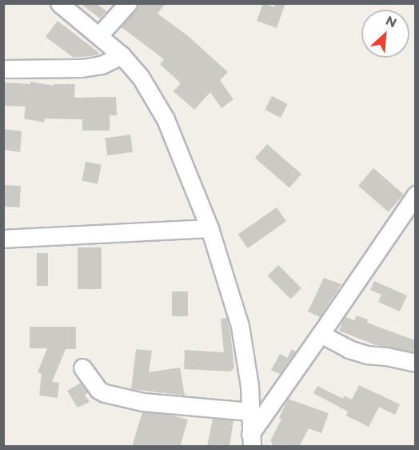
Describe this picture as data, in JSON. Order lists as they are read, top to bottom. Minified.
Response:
{"north":"top right"}
